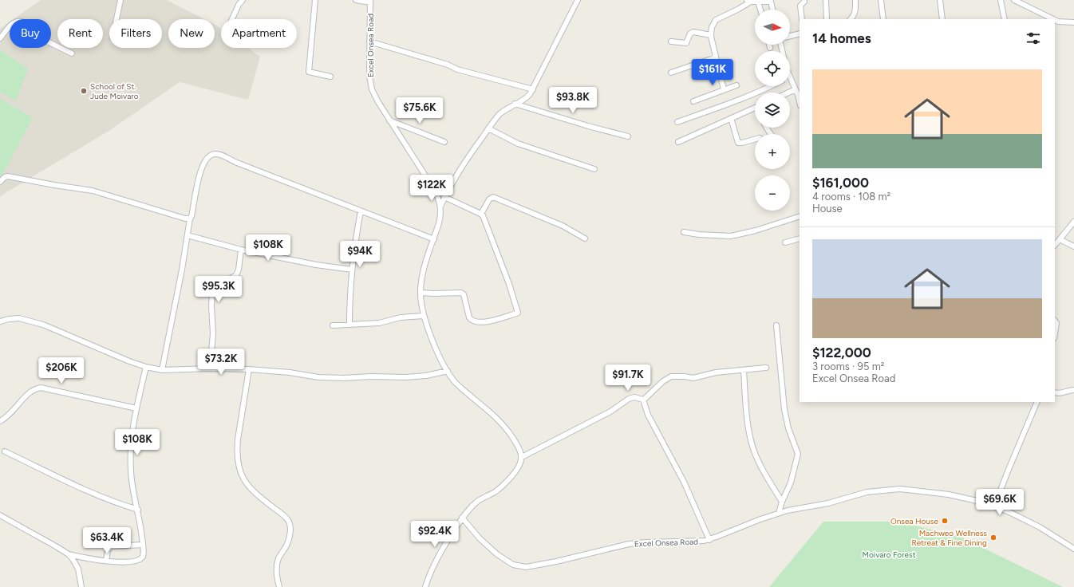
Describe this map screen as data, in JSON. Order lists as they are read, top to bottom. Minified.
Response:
{"streets":{"street":["Excel Onsea Road"]},"parks":["Moivaro Forest"],"places":["School of St. Jude Moivaro","Onsea House","Machweo Wellness Retreat & Fine Dining"],"north":"right","page":{"map_buttons":["+","−"],"chip":["Buy","Rent","Filters","New","Apartment"],"heading":"14 homes","list":[{"name":"$161,000","note":"4 rooms · 108 m² · House"},{"name":"$122,000","note":"3 rooms · 95 m² · Excel Onsea Road"}],"price":["$161K","$93.8K","$75.6K","$122K","$108K","$94K","$95.3K","$73.2K","$206K","$91.7K","$108K","$69.6K","$92.4K","$63.4K"]}}
